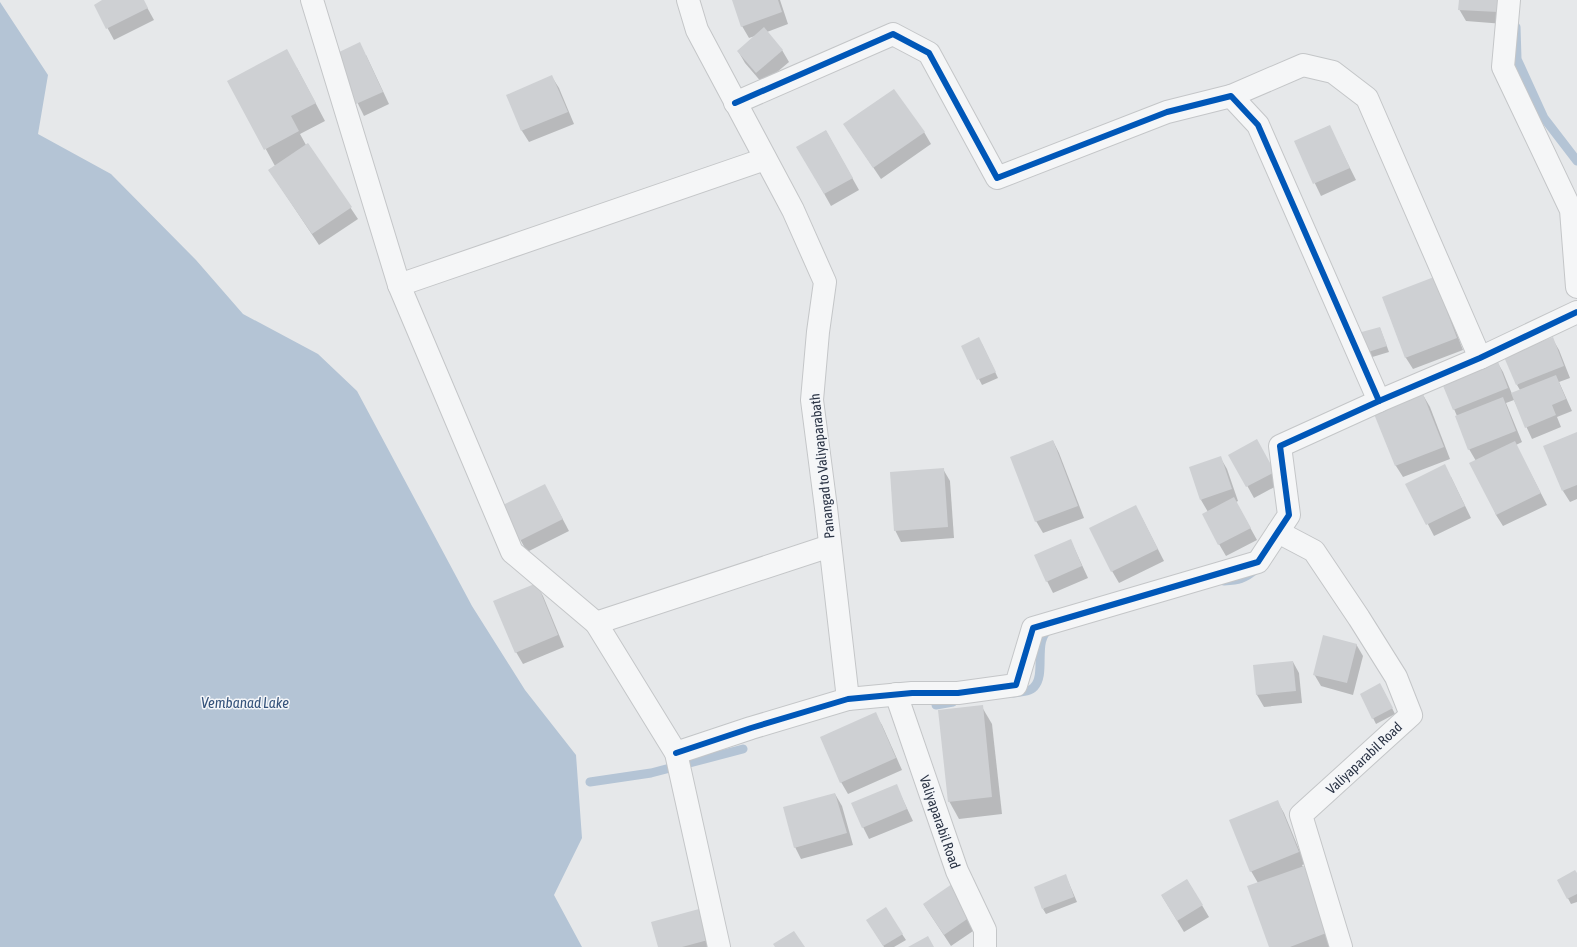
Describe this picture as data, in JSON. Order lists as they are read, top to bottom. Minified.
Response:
{"streets":{"street":["Panangad to Valiyaparabath","Valiyaparabil Road"]},"water":["Vembanad Lake"]}
